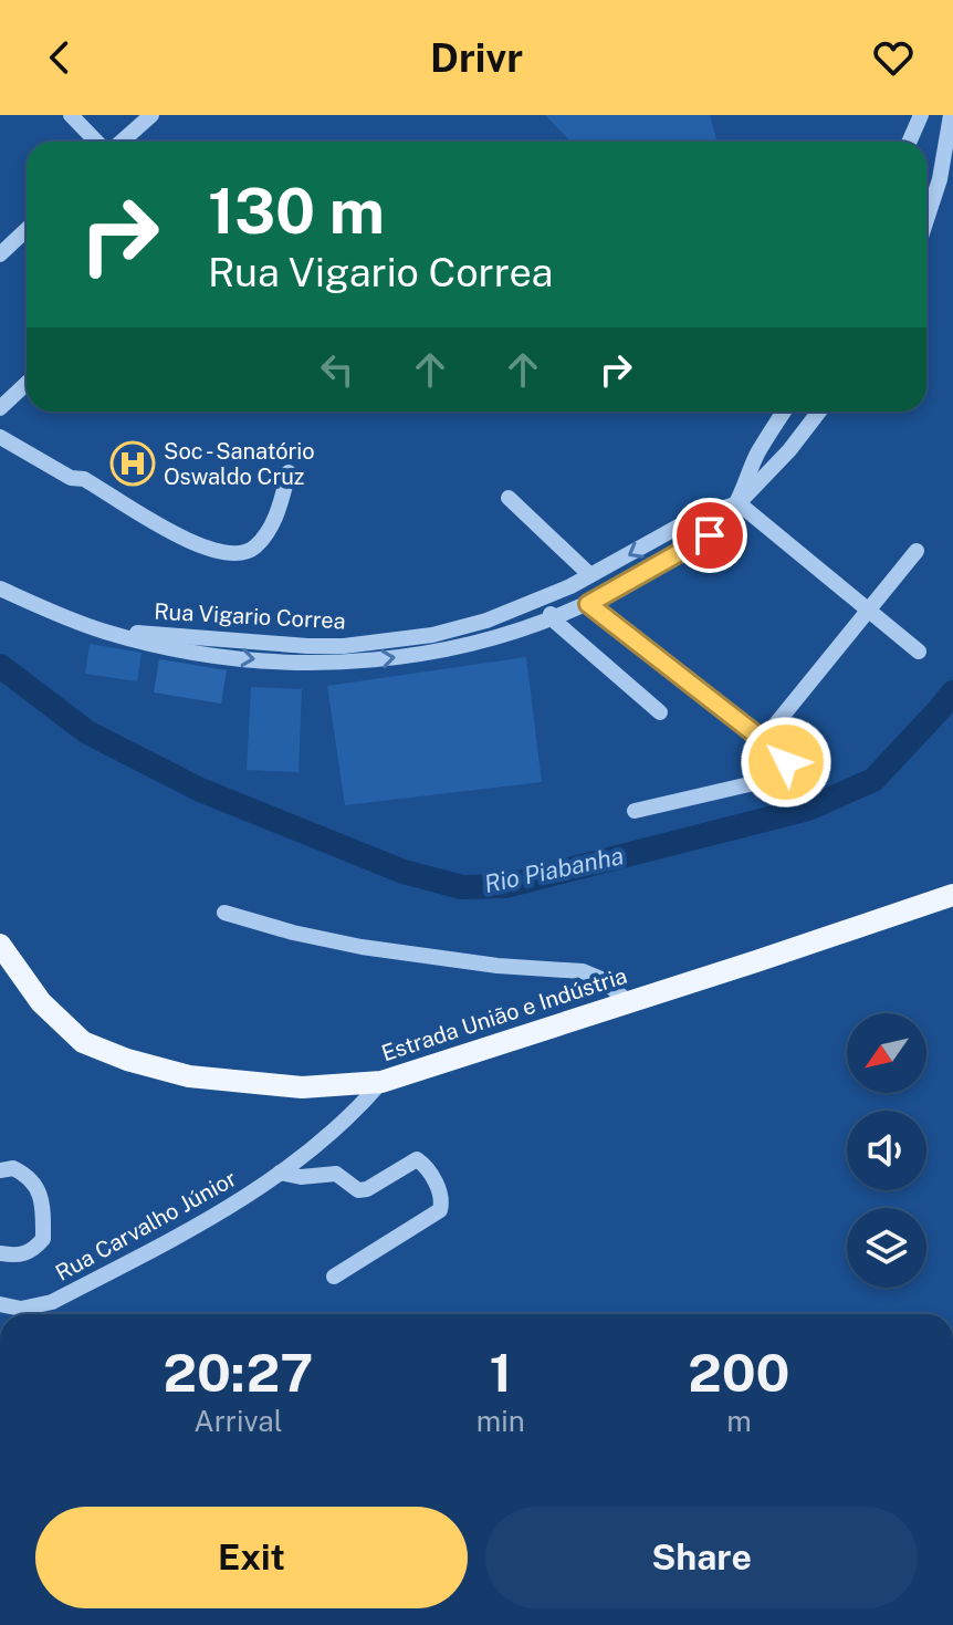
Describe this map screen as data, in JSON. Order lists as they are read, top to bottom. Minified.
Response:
{"streets":{"main road":["Estrada União e Indústria"],"street":["Rua Vigario Correa","Rua Carvalho Júnior"]},"crossings":[["Estrada União e Indústria","Rua Carvalho Júnior"]],"water":["Rio Piabanha"],"places":{"hospital":["Soc - Sanatório Oswaldo Cruz"]},"north":"bottom left","page":{"header":"Drivr","turn":["130 m","Rua Vigario Correa"],"eta":["20:27","Arrival","1","min","200","m"],"buttons":["Exit","Share"]}}
